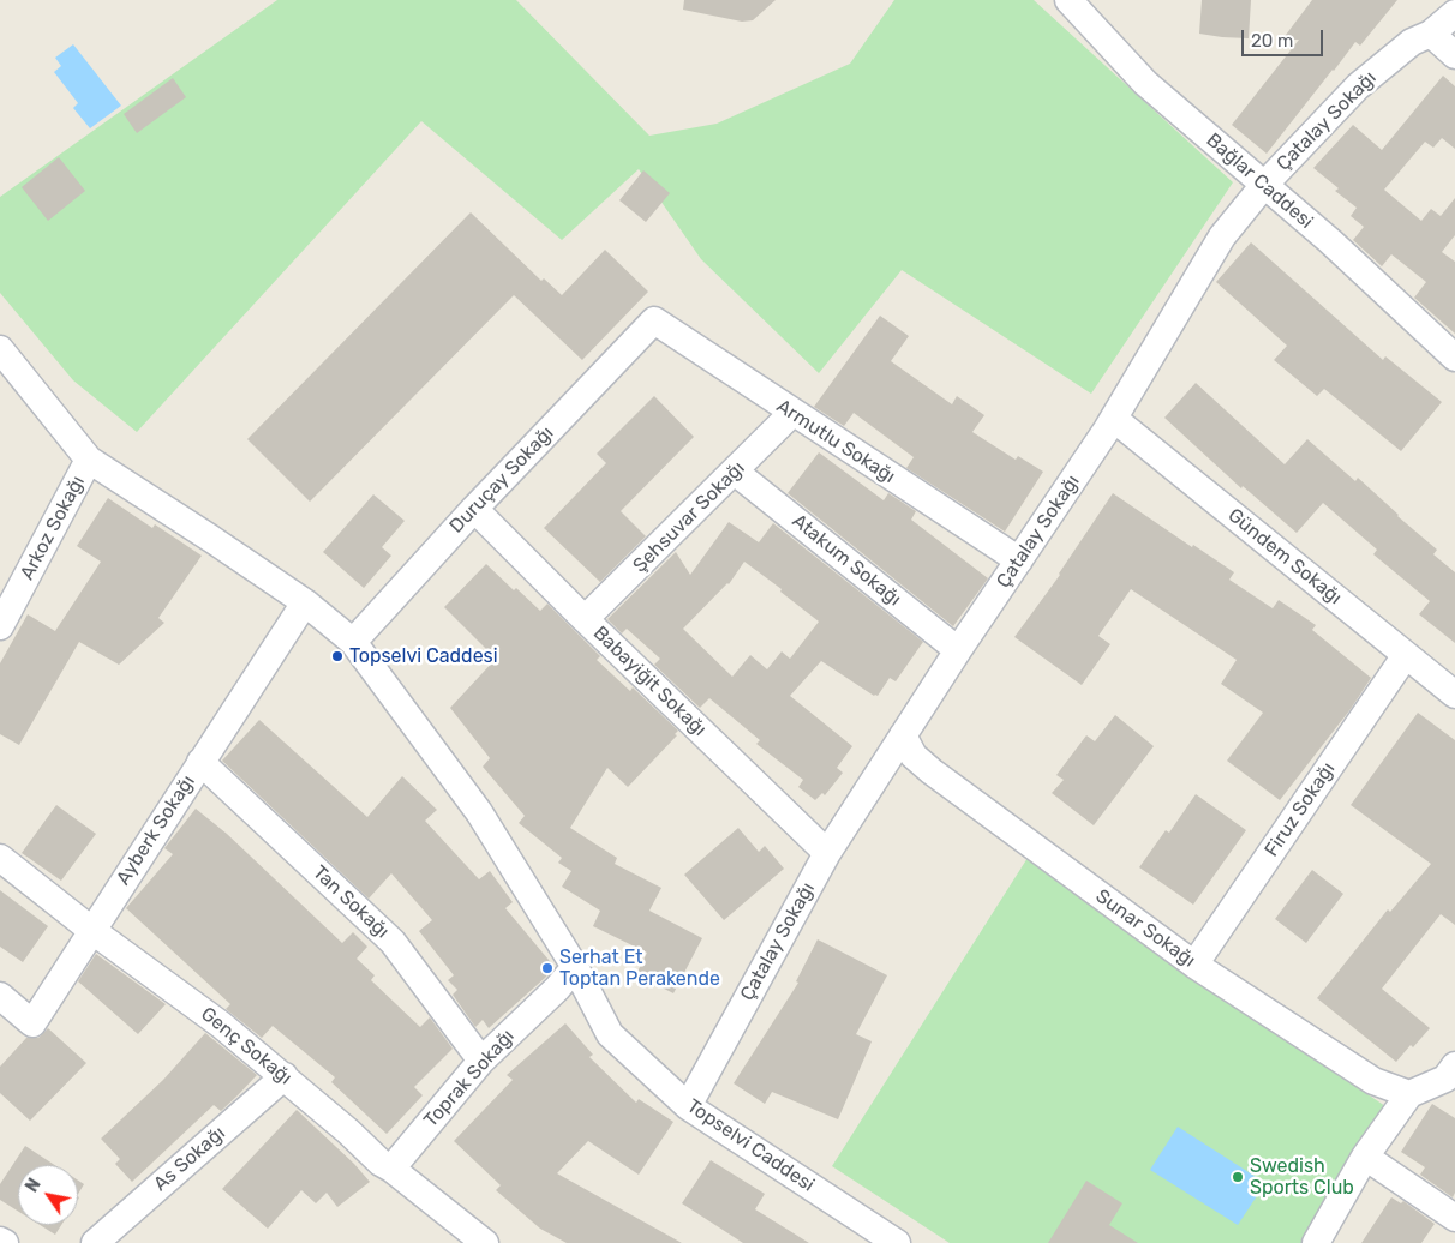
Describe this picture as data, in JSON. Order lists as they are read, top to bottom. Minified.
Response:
{"streets":{"street":["Çatalay Sokağı","Bağlar Caddesi","Armutlu Sokağı","Duruçay Sokağı","Şehsuvar Sokağı","Arkoz Sokağı","Gündem Sokağı","Atakum Sokağı","Babayiğit Sokağı","Firuz Sokağı","Ayberk Sokağı","Tan Sokağı","Sunar Sokağı","Genç Sokağı","Toprak Sokağı","Topselvi Caddesi","As Sokağı"]},"crossings":[["Çatalay Sokağı","Bağlar Caddesi"],["Çatalay Sokağı","Armutlu Sokağı"],["Çatalay Sokağı","Gündem Sokağı"],["Çatalay Sokağı","Atakum Sokağı"],["Çatalay Sokağı","Babayiğit Sokağı"],["Çatalay Sokağı","Sunar Sokağı"],["Çatalay Sokağı","Topselvi Caddesi"],["Armutlu Sokağı","Duruçay Sokağı"],["Armutlu Sokağı","Şehsuvar Sokağı"],["Duruçay Sokağı","Babayiğit Sokağı"],["Duruçay Sokağı","Topselvi Caddesi"],["Şehsuvar Sokağı","Atakum Sokağı"],["Şehsuvar Sokağı","Babayiğit Sokağı"],["Arkoz Sokağı","Topselvi Caddesi"],["Gündem Sokağı","Firuz Sokağı"],["Firuz Sokağı","Sunar Sokağı"],["Ayberk Sokağı","Tan Sokağı"],["Ayberk Sokağı","Genç Sokağı"],["Ayberk Sokağı","Topselvi Caddesi"],["Tan Sokağı","Toprak Sokağı"],["Genç Sokağı","Toprak Sokağı"],["Genç Sokağı","As Sokağı"],["Toprak Sokağı","Topselvi Caddesi"]],"places":["Topselvi Caddesi","Serhat Et Toptan Perakende","Swedish Sports Club"],"scale_bar":"20 m","north":"top left"}
